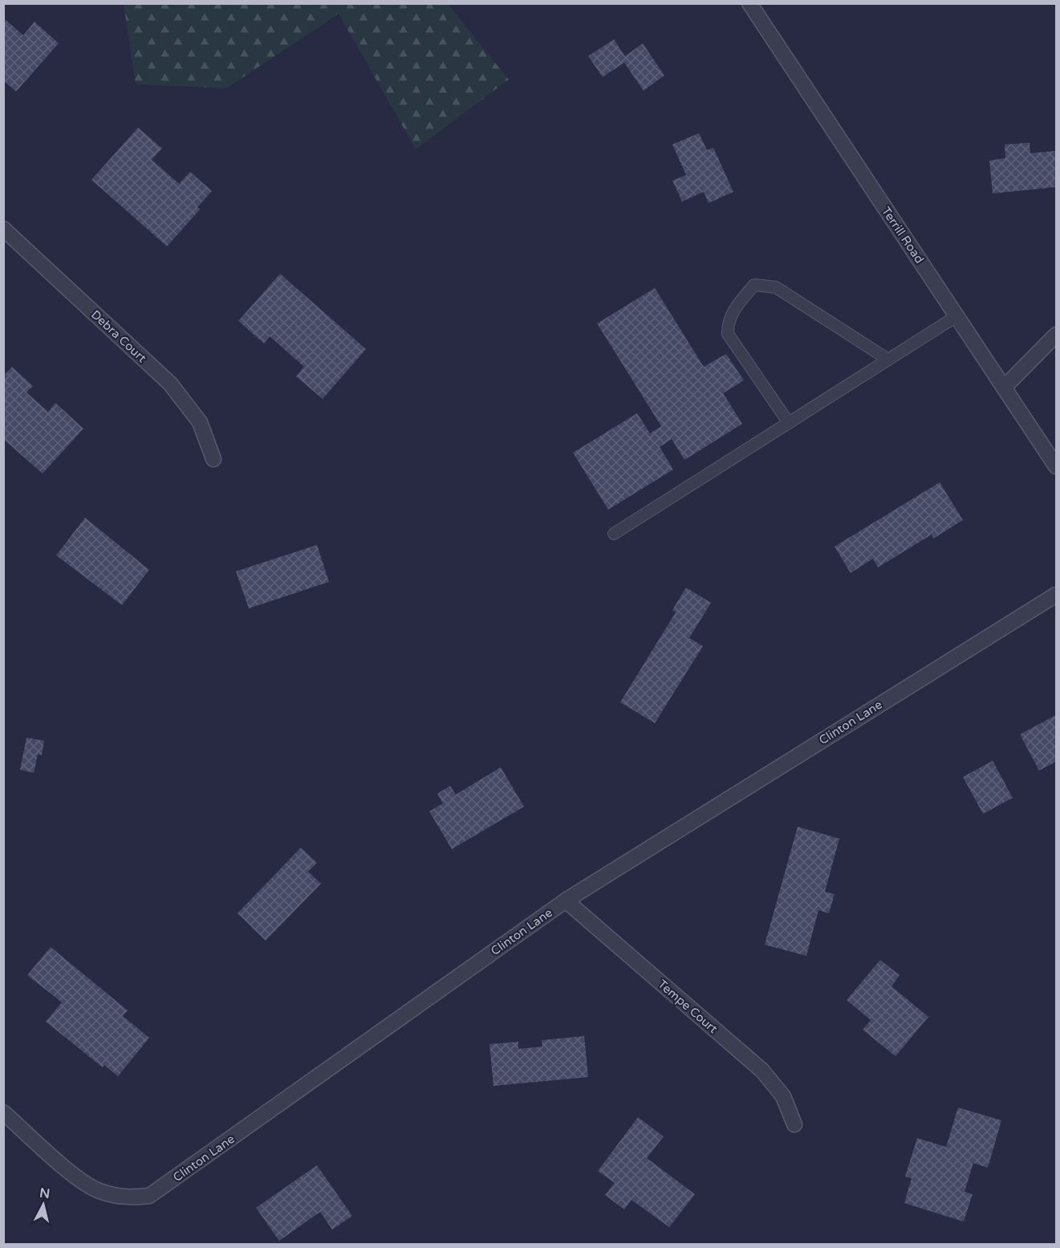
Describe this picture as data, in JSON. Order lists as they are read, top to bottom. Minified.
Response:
{"streets":{"street":["Terrill Road","Debra Court","Clinton Lane","Tempe Court"]},"crossings":[["Clinton Lane","Tempe Court"]],"north":"top"}
